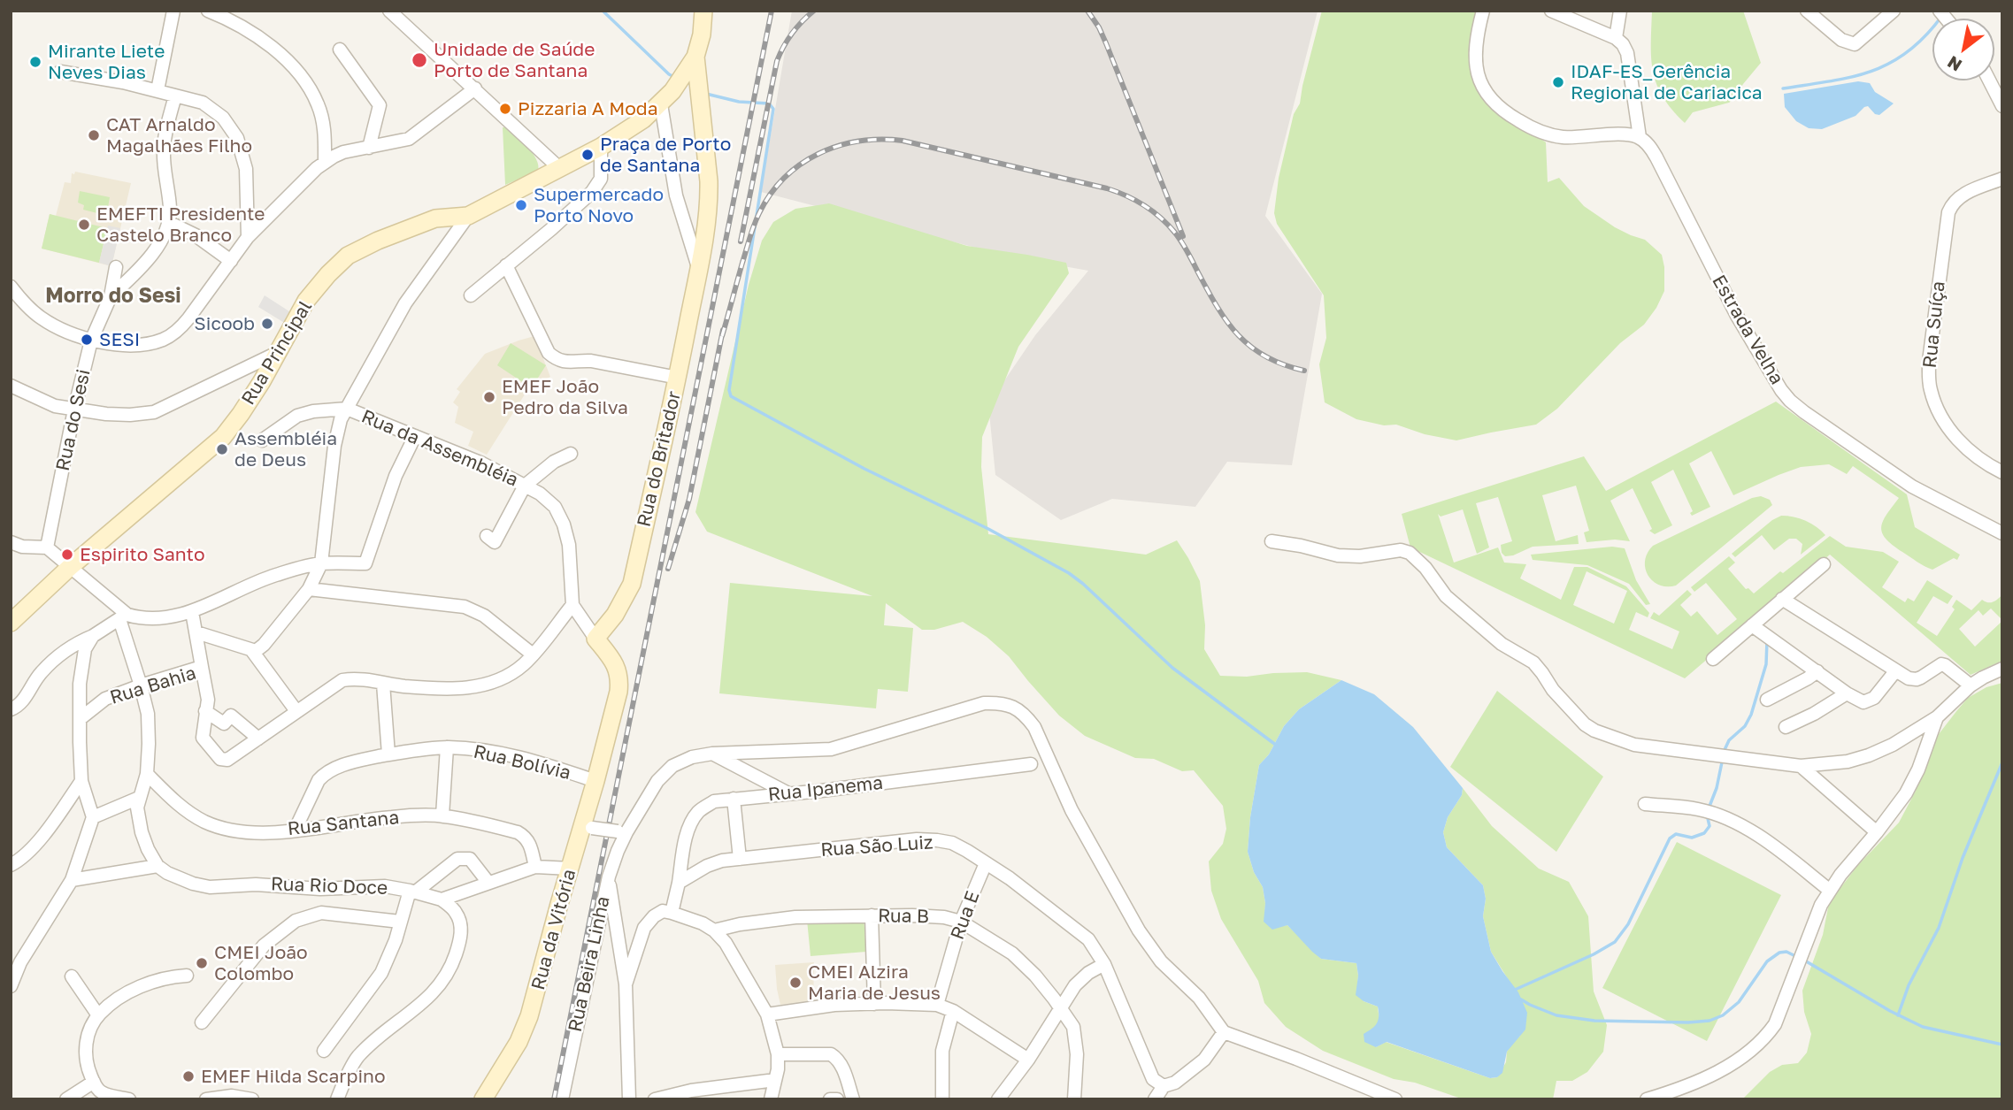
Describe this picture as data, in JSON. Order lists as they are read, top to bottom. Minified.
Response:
{"streets":{"street":["Rua Suíça","Estrada Velha","Rua Principal","Rua do Sesi","Rua da Assembléia","Rua do Britador","Rua Bahia","Rua Bolívia","Rua Ipanema","Rua Santana","Rua São Luiz","Rua Rio Doce","Rua E","Rua B","Rua da Vitória","Rua Beira Linha"]},"crossings":[["Rua Principal","Rua da Assembléia"],["Rua Principal","Rua do Britador"],["Rua Bolívia","Rua Santana"],["Rua Ipanema","Rua São Luiz"],["Rua São Luiz","Rua E"],["Rua E","Rua B"]],"districts":["Morro do Sesi"],"places":["Unidade de Saúde Porto de Santana","Mirante Liete Neves Dias","IDAF-ES_Gerência Regional de Cariacica","Pizzaria A Moda","CAT Arnaldo Magalhães Filho","Praça de Porto de Santana","Supermercado Porto Novo","EMEFTI Presidente Castelo Branco","Sicoob","SESI","EMEF João Pedro da Silva","Assembléia de Deus","Espirito Santo","CMEI João Colombo","CMEI Alzira Maria de Jesus","EMEF Hilda Scarpino"],"north":"bottom left"}
